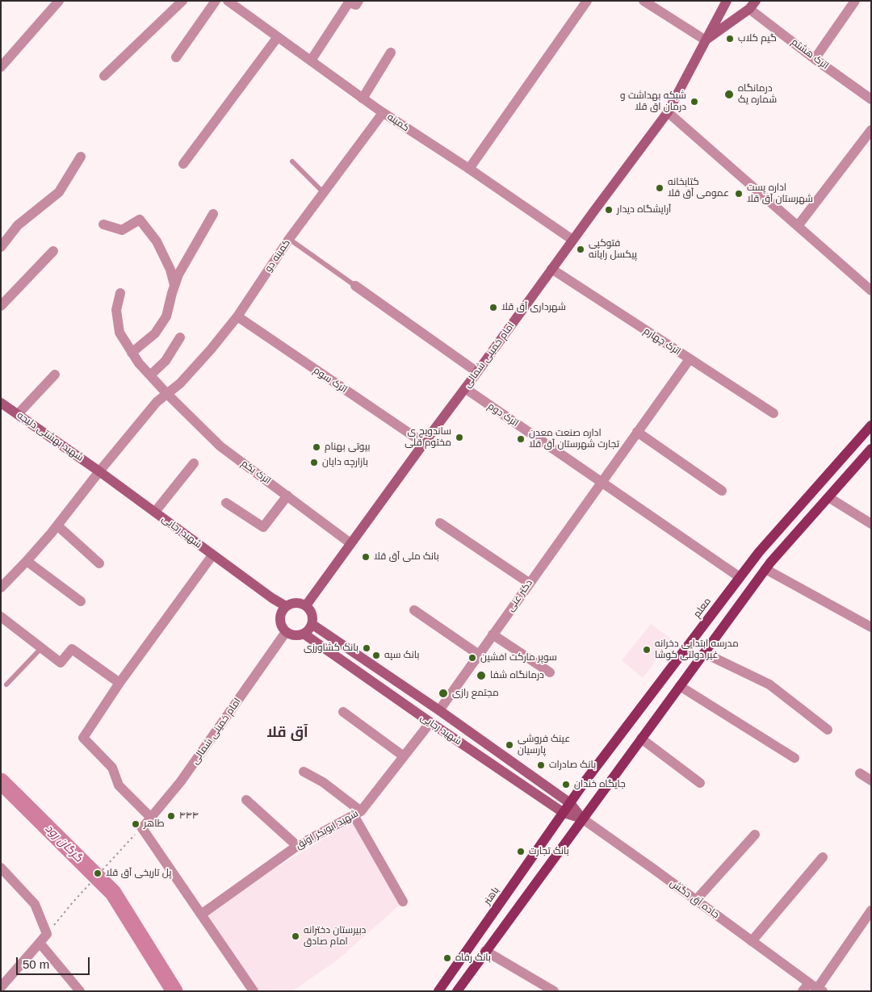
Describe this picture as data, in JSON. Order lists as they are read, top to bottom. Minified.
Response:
{"streets":{"main road":["امام خمینی شمالی","شهید بهشتی دلیجه","شهید رجایی","معلم","باهنر","جاده آق دگش"],"street":["اترک هشتم","کمینه","کمینه دو","اترک چهارم","اترک سوم","اترک دوم","اترک یکم","دکتر غنی","شهید ابوبکر اونق"]},"crossings":[["اترک هشتم","امام خمینی شمالی"],["کمینه","کمینه دو"],["کمینه","امام خمینی شمالی"],["کمینه دو","اترک سوم"],["کمینه دو","شهید بهشتی دلیجه"],["کمینه دو","اترک یکم"],["کمینه دو","شهید رجایی"],["اترک چهارم","امام خمینی شمالی"],["اترک چهارم","دکتر غنی"],["امام خمینی شمالی","اترک سوم"],["امام خمینی شمالی","اترک دوم"],["امام خمینی شمالی","اترک یکم"],["امام خمینی شمالی","شهید رجایی"],["امام خمینی شمالی","شهید ابوبکر اونق"],["اترک دوم","دکتر غنی"],["اترک دوم","معلم"],["شهید بهشتی دلیجه","شهید رجایی"],["شهید رجایی","دکتر غنی"],["شهید رجایی","معلم"],["شهید رجایی","شهید ابوبکر اونق"],["شهید رجایی","باهنر"],["شهید رجایی","جاده آق دگش"],["معلم","باهنر"],["معلم","جاده آق دگش"]],"districts":["آق قلا"],"water":["گرگان رود"],"places":["گیم کلاب","درمانگاه شماره یک","شبکه بهداشت و درمان اق قلا","کتابخانه عمومی آق قلا","اداره پست شهرستان آق قلا","آرایشگاه دیدار","فتوکپی پیکسل رایانه","شهرداری آق قلا","ساندویچ ی مختوم قلی","اداره صنعت معدن تجارت شهرستان آق قلا","بیوتی بهنام","بازارچه دایان","بانک ملی آق قلا","بانک کشاورزی","مدرسه ابتدایی دخرانه غیر دولتی کوشا","بانک سپه","سوپر مارکت افشین","درمانگاه شفا","مجتمع رازی","عینک فروشی پارسیان","بانک صادرات","جایگاه خندان","۴۴۴","طاهر","بانک تجارت","پل تاریخی آق قلا","دبیرستان دخترانه امام صادق","بانک رفاه"],"scale_bar":"50 m"}
